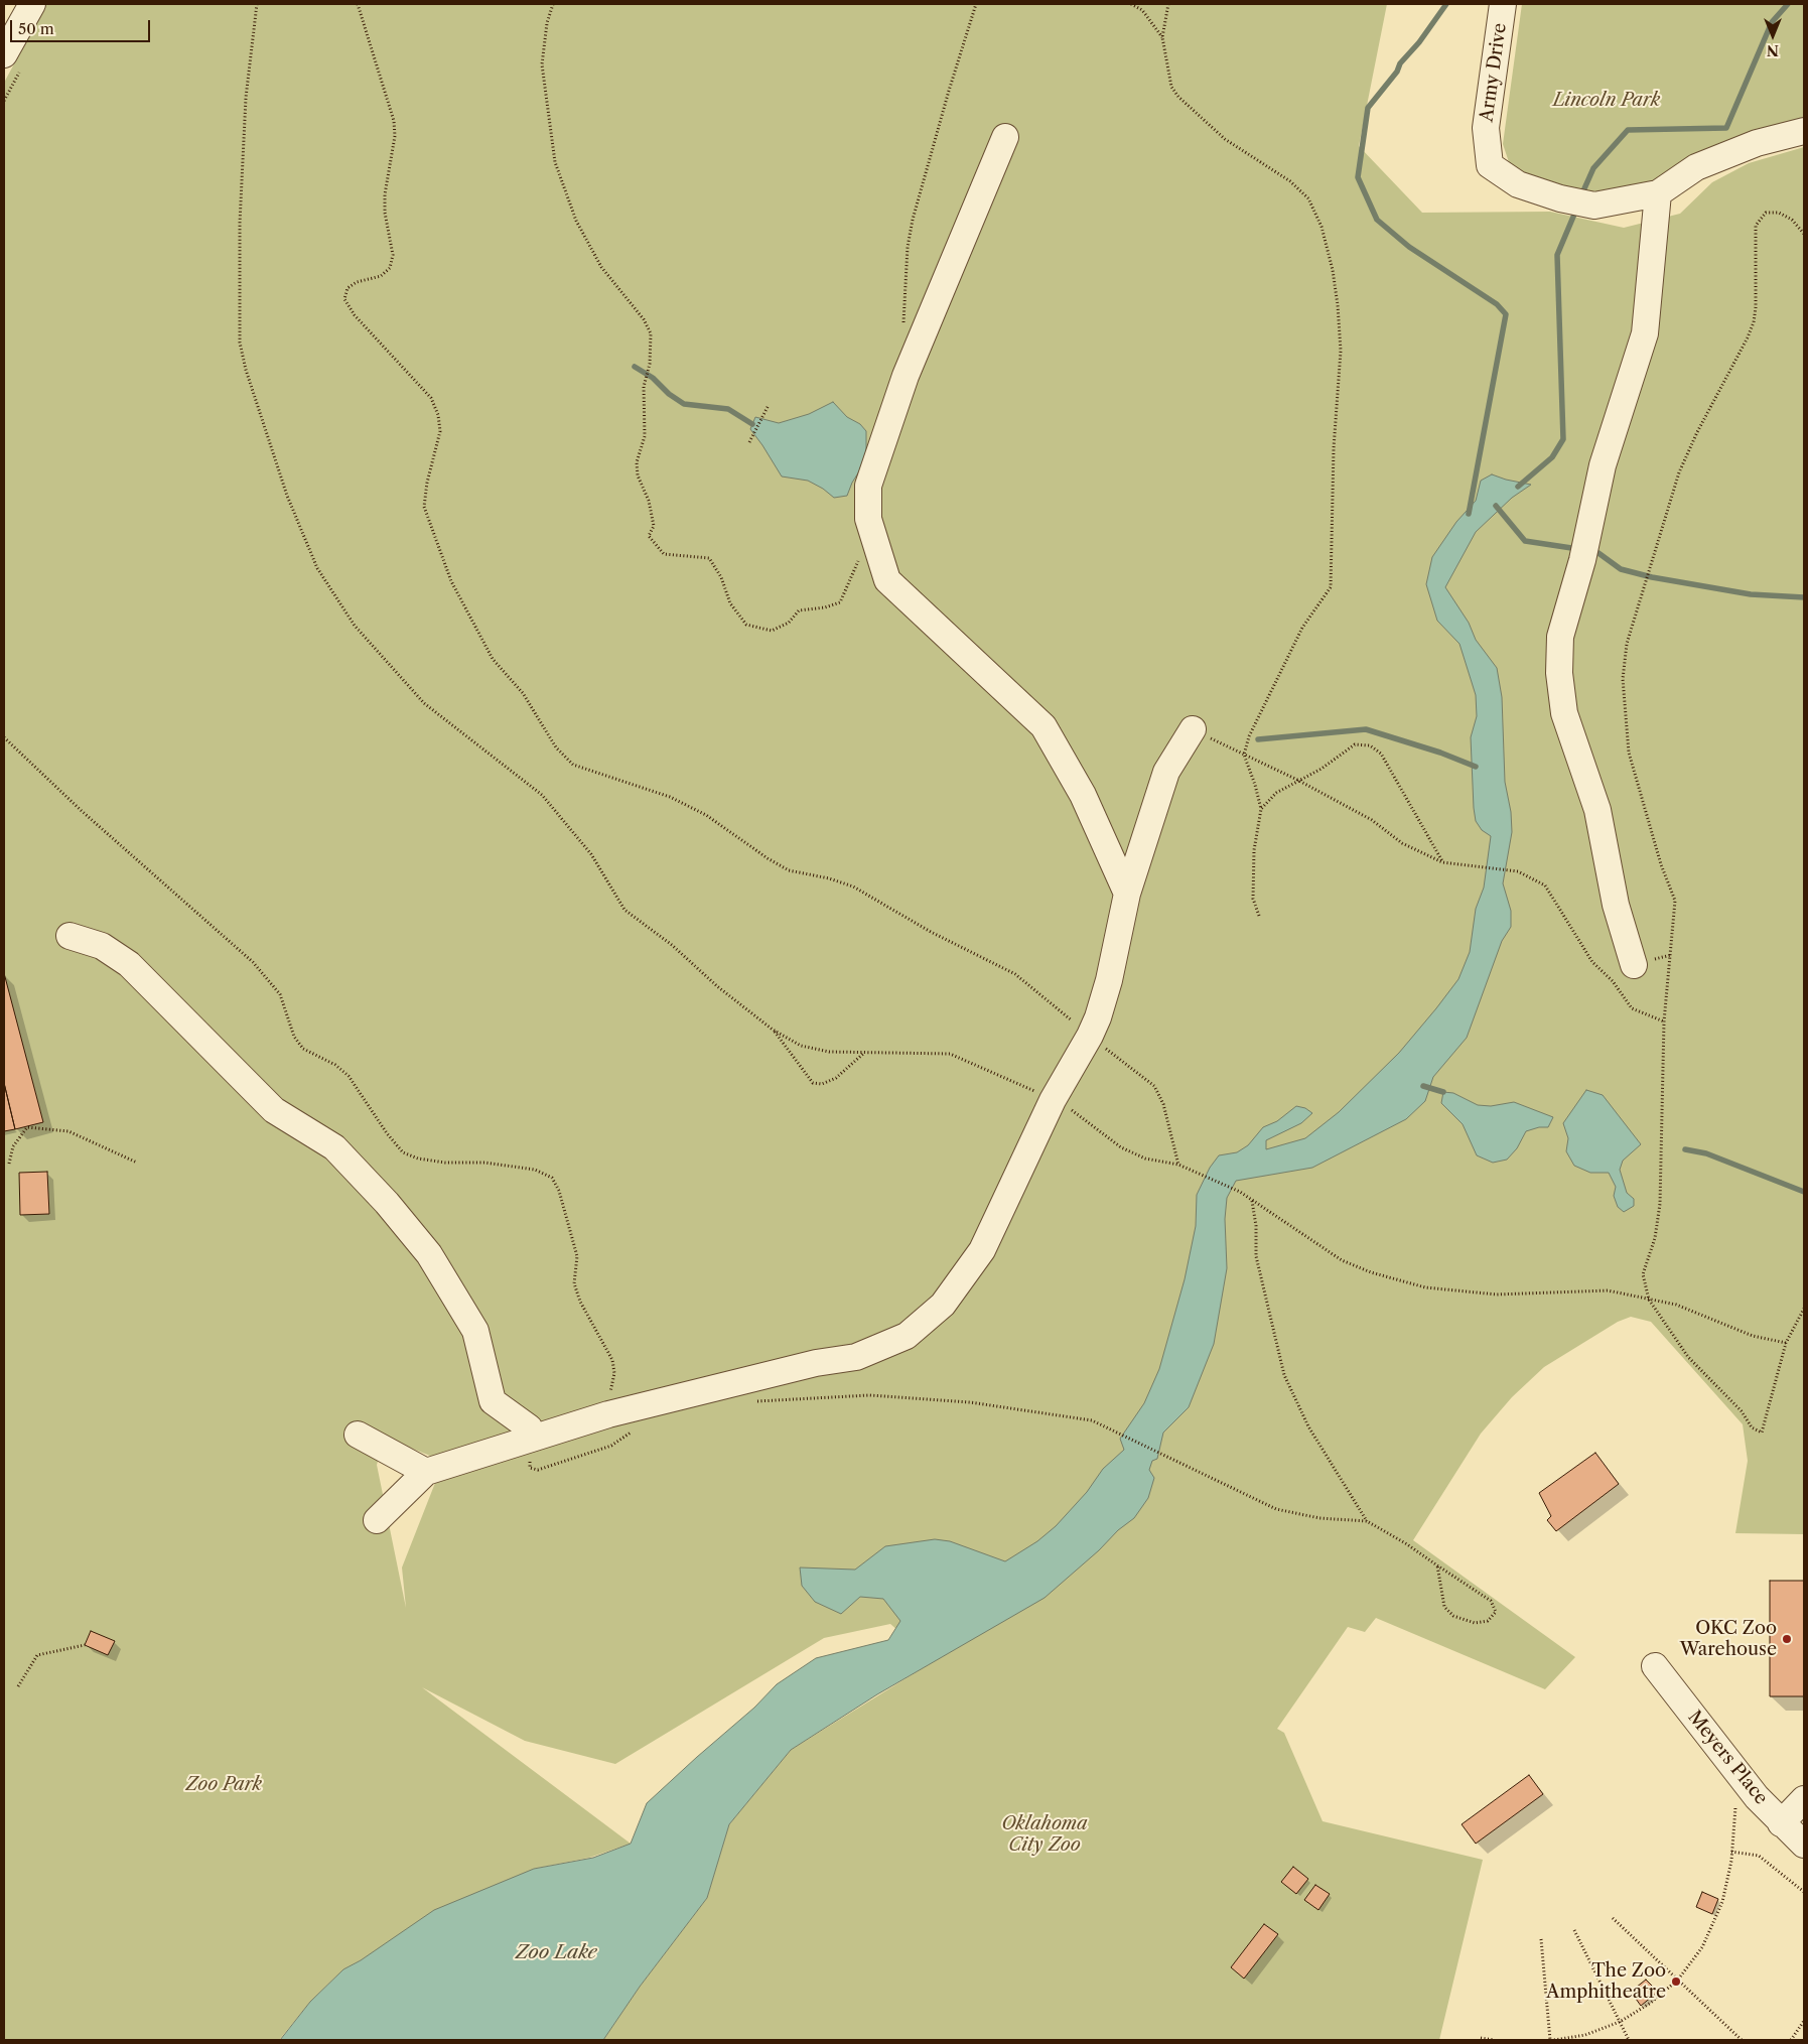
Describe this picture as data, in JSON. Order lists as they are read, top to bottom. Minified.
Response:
{"streets":{"street":["Army Drive","Meyers Place"]},"water":["Zoo Lake"],"parks":["Lincoln Park","Zoo Park","Oklahoma City Zoo"],"places":["OKC Zoo Warehouse","The Zoo Amphitheatre"],"scale_bar":"50 m","north":"bottom"}
